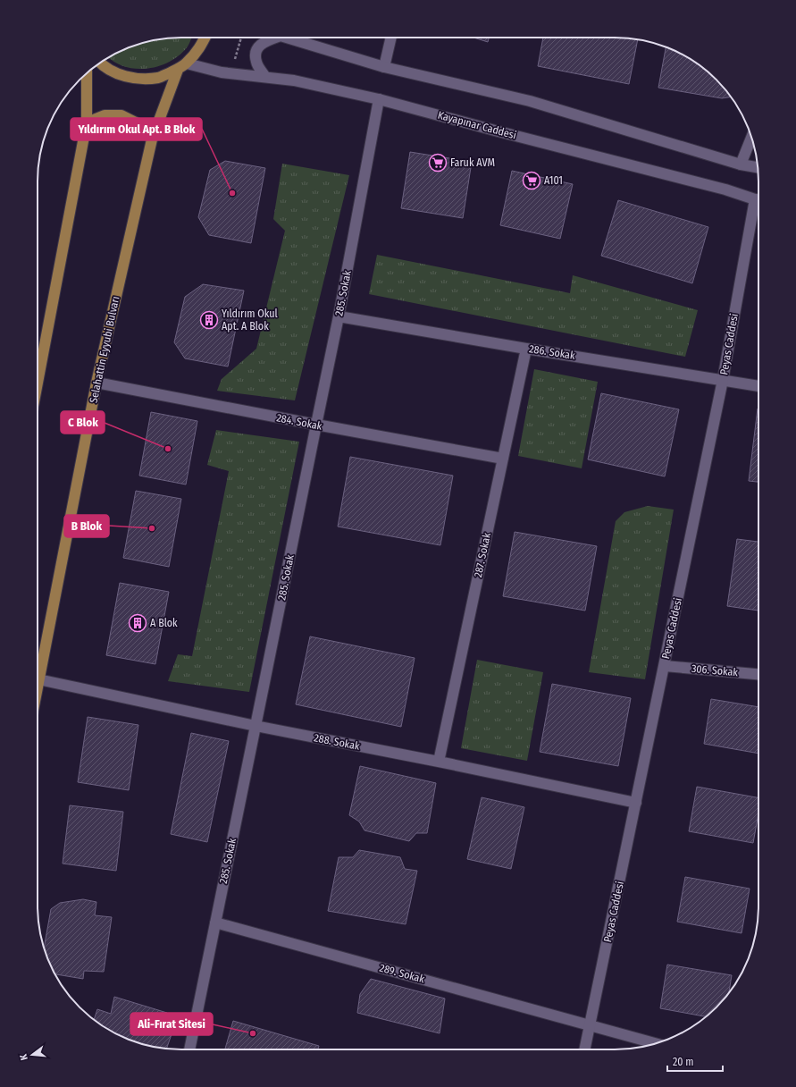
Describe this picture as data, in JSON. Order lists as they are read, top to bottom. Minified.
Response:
{"streets":{"main road":["Selahattin Eyyubi Bulvarı"],"street":["Kayapınar Caddesi","285. Sokak","Peyas Caddesi","286. Sokak","284. Sokak","287. Sokak","306. Sokak","288. Sokak","289. Sokak"]},"crossings":[["Kayapınar Caddesi","285. Sokak"],["Kayapınar Caddesi","Selahattin Eyyubi Bulvarı"],["285. Sokak","286. Sokak"],["285. Sokak","284. Sokak"],["285. Sokak","288. Sokak"],["285. Sokak","289. Sokak"],["Peyas Caddesi","286. Sokak"],["Peyas Caddesi","306. Sokak"],["Peyas Caddesi","288. Sokak"],["Peyas Caddesi","289. Sokak"],["Selahattin Eyyubi Bulvarı","284. Sokak"],["Selahattin Eyyubi Bulvarı","288. Sokak"],["286. Sokak","287. Sokak"],["284. Sokak","287. Sokak"],["287. Sokak","288. Sokak"]],"places":{"supermarket":["Faruk AVM","A101"],"other":["Yıldırım Okul Apt. B Blok","C Blok","B Blok","Ali-Fırat Sitesi"],"building":["Yıldırım Okul Apt. A Blok","A Blok"]},"scale_bar":"20 m","north":"left"}
